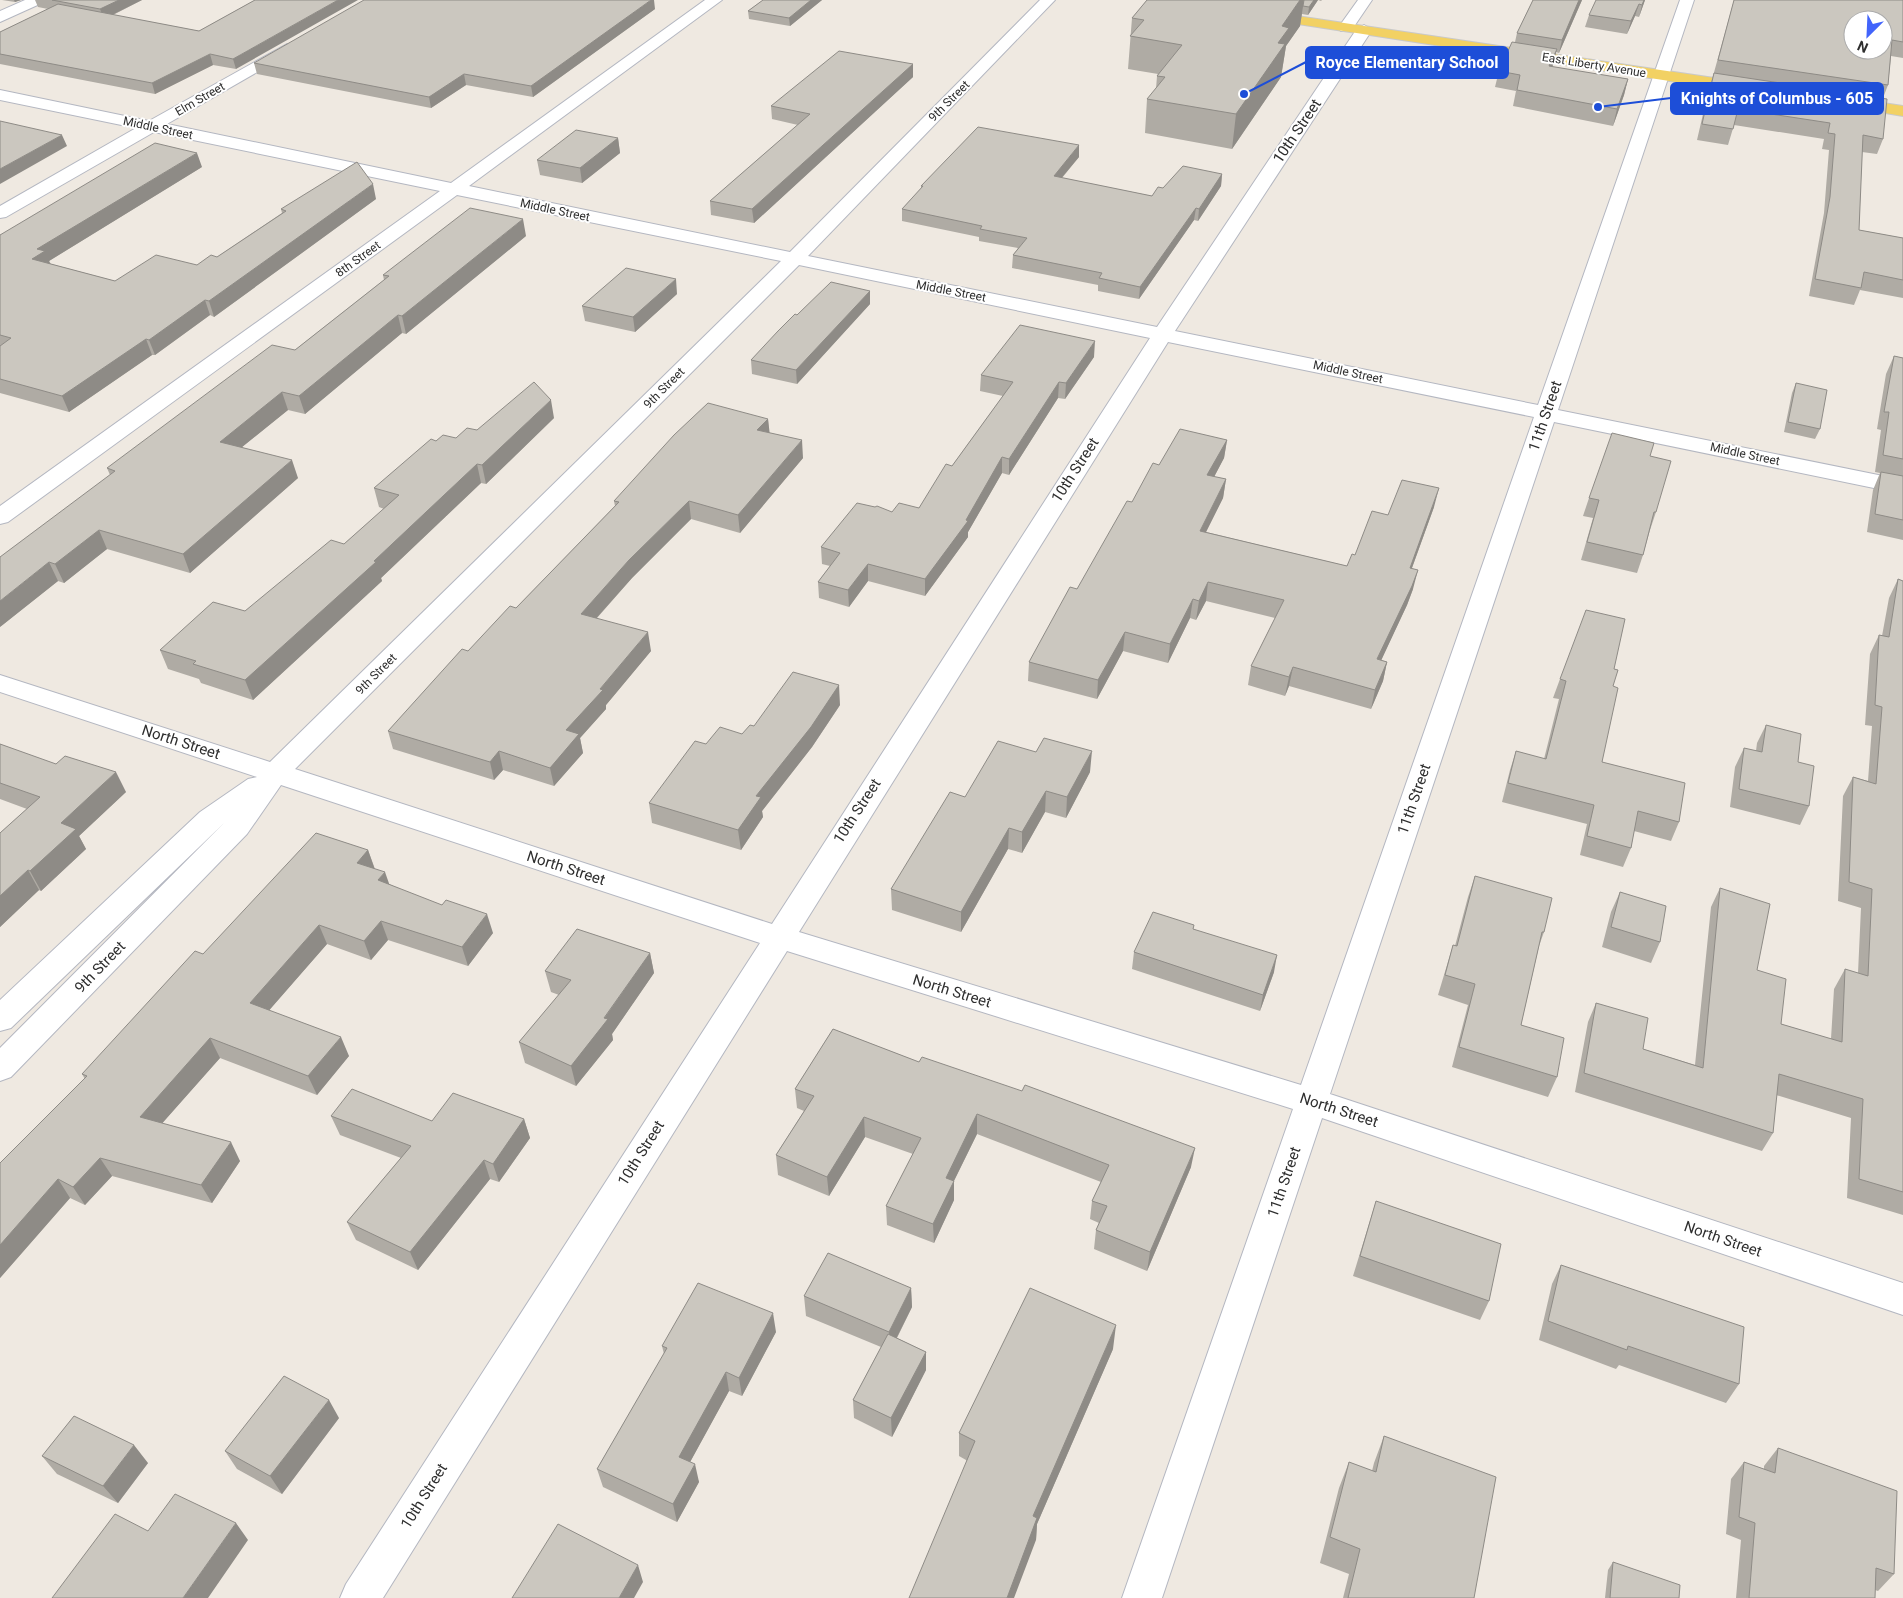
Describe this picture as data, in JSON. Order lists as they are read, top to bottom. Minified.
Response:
{"streets":{"main road":["East Liberty Avenue"],"street":["Elm Street","9th Street","Middle Street","10th Street","8th Street","11th Street","North Street"]},"crossings":[["East Liberty Avenue","10th Street"],["East Liberty Avenue","11th Street"],["Elm Street","Middle Street"],["9th Street","Middle Street"],["9th Street","North Street"],["Middle Street","10th Street"],["Middle Street","8th Street"],["Middle Street","11th Street"],["10th Street","North Street"],["11th Street","North Street"]],"places":["Royce Elementary School","Knights of Columbus - 605"],"north":"bottom left"}
